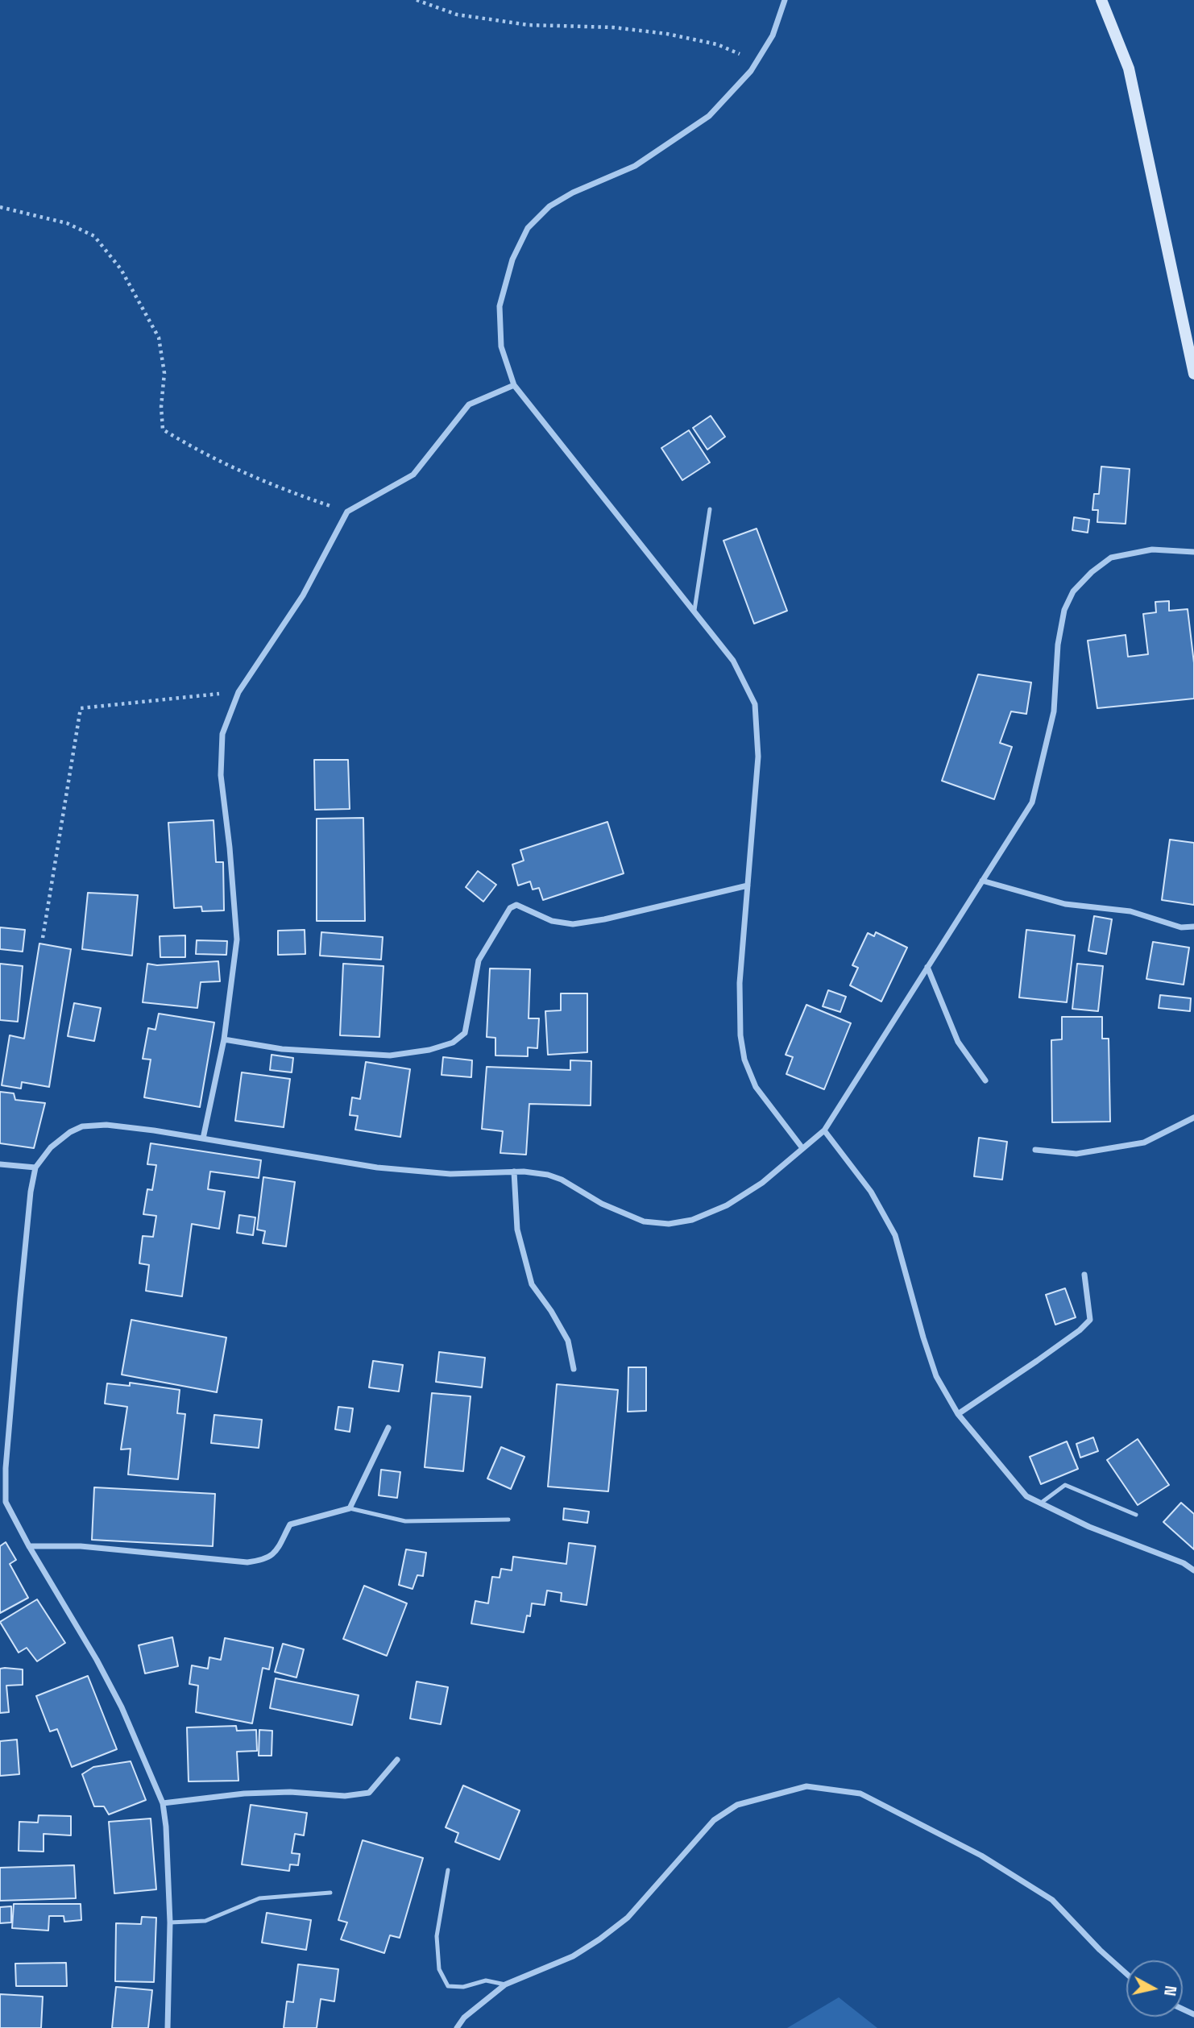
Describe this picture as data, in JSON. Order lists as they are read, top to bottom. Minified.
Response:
{"north":"right"}
